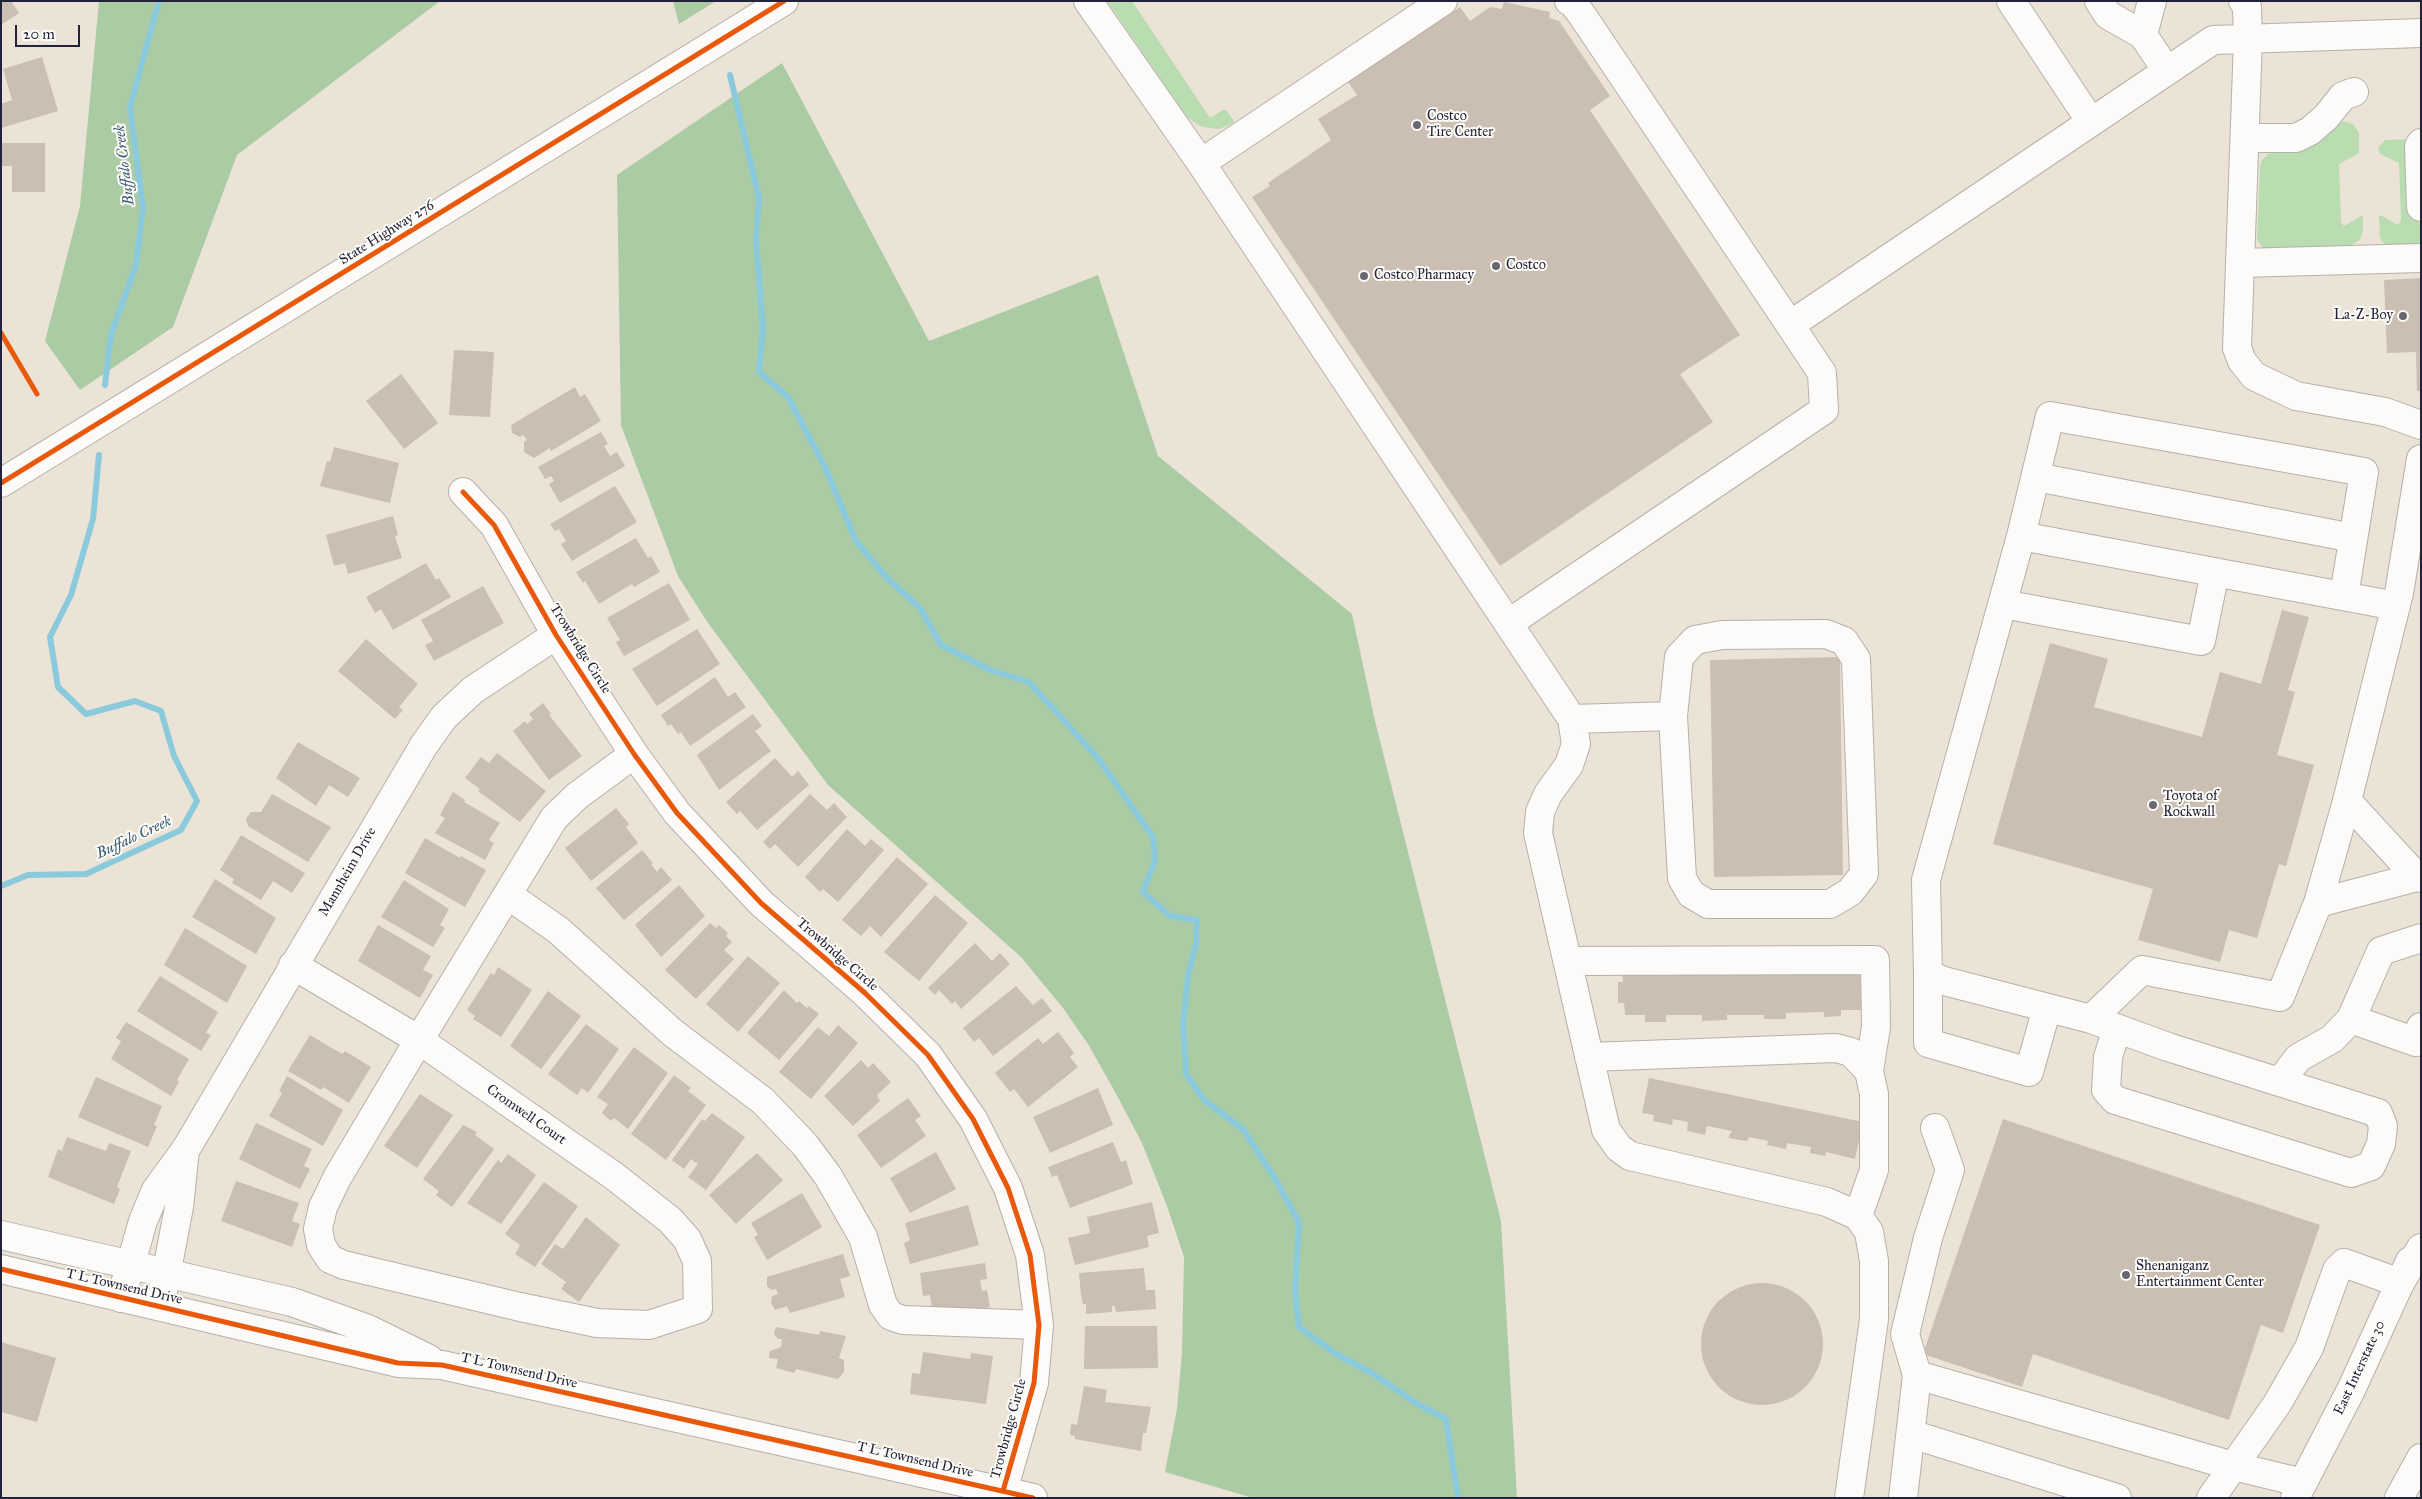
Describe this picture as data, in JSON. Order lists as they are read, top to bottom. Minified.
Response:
{"streets":{"main road":["State Highway 276","Trowbridge Circle","Mannheim Drive","Cromwell Court","T L Townsend Drive","East Interstate 30"]},"crossings":[["Trowbridge Circle","Mannheim Drive"],["Trowbridge Circle","T L Townsend Drive"],["Mannheim Drive","Cromwell Court"],["Mannheim Drive","T L Townsend Drive"]],"water":["Buffalo Creek"],"places":["Costco Tire Center","Costco","Costco Pharmacy","La-Z-Boy","Toyota of Rockwall","Shenaniganz Entertainment Center"],"scale_bar":"20 m"}
